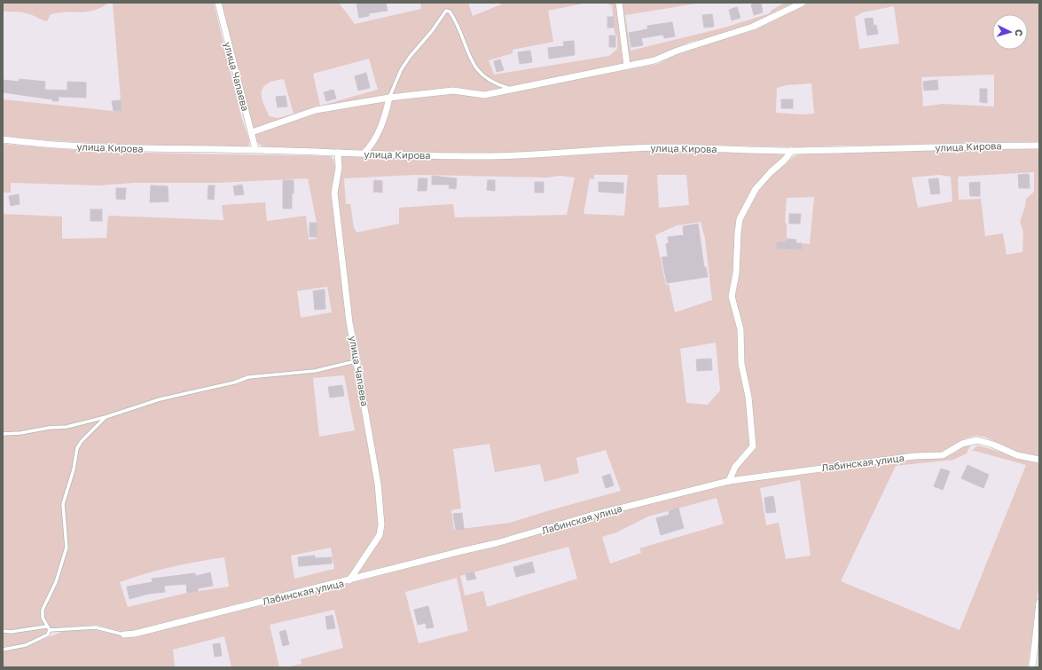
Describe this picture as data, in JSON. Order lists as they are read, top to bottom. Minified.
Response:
{"streets":{"street":["улица Чапаева","улица Кирова","Лабинская улица"]},"crossings":[["улица Чапаева","улица Кирова"],["улица Чапаева","Лабинская улица"]],"north":"right"}
